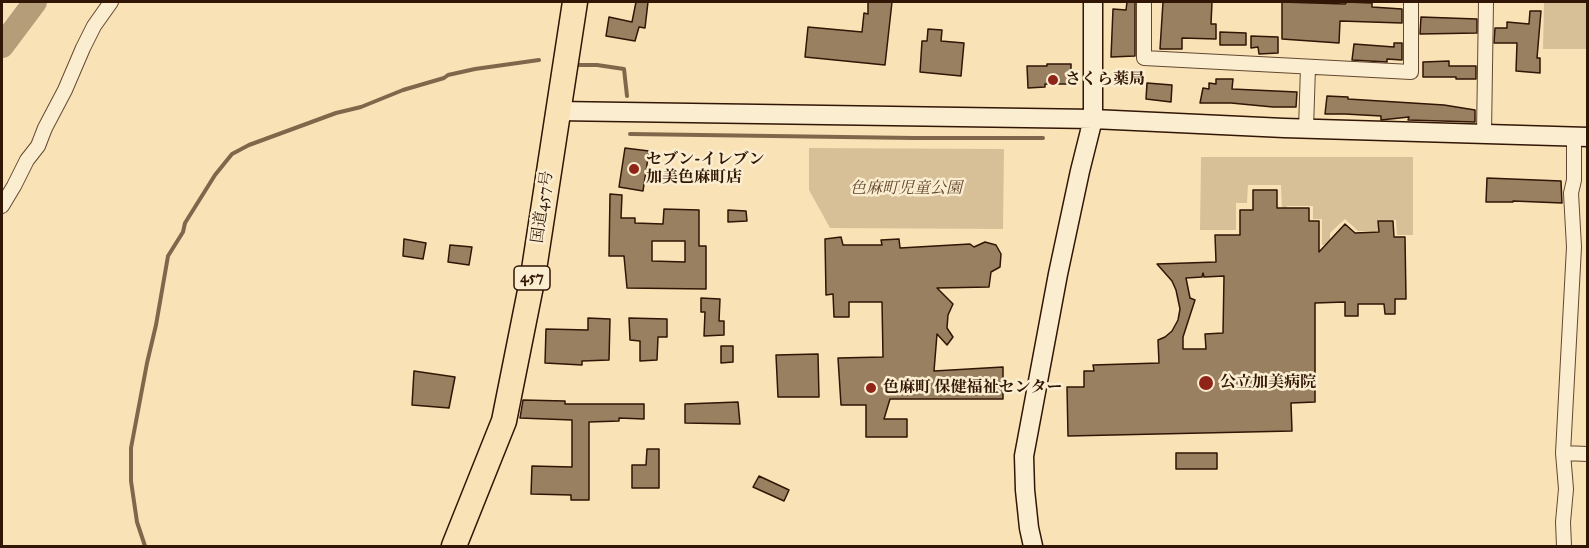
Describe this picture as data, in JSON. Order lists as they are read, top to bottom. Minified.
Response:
{"streets":{"highway":["国道457号","457"]},"parks":["色麻町児童公園"],"places":["さくら薬局","セブン-イレブン 加美色麻町店","公立加美病院","色麻町 保健福祉センター"]}
